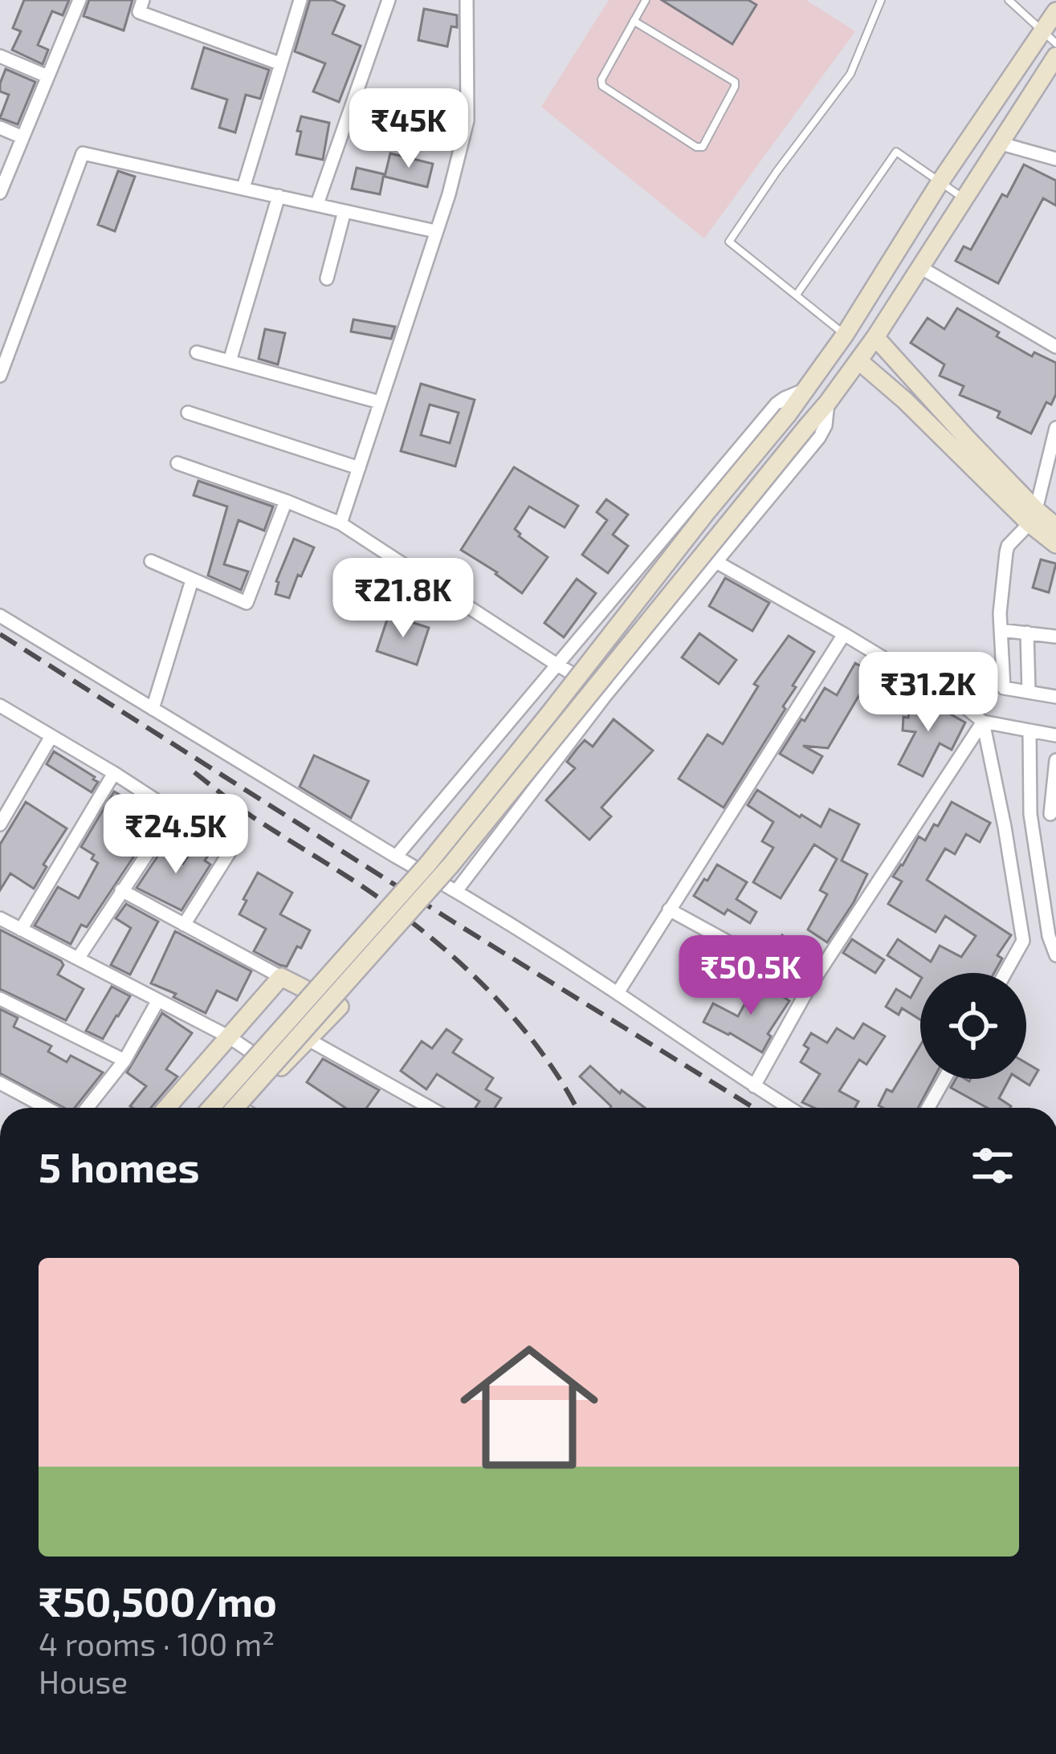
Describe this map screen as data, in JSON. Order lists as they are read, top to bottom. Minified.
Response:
{"page":{"price":["₹45K","₹21.8K","₹31.2K","₹24.5K","₹50.5K"],"heading":"5 homes","list":[{"name":"₹50,500/mo","note":"4 rooms · 100 m² · House"}]}}
